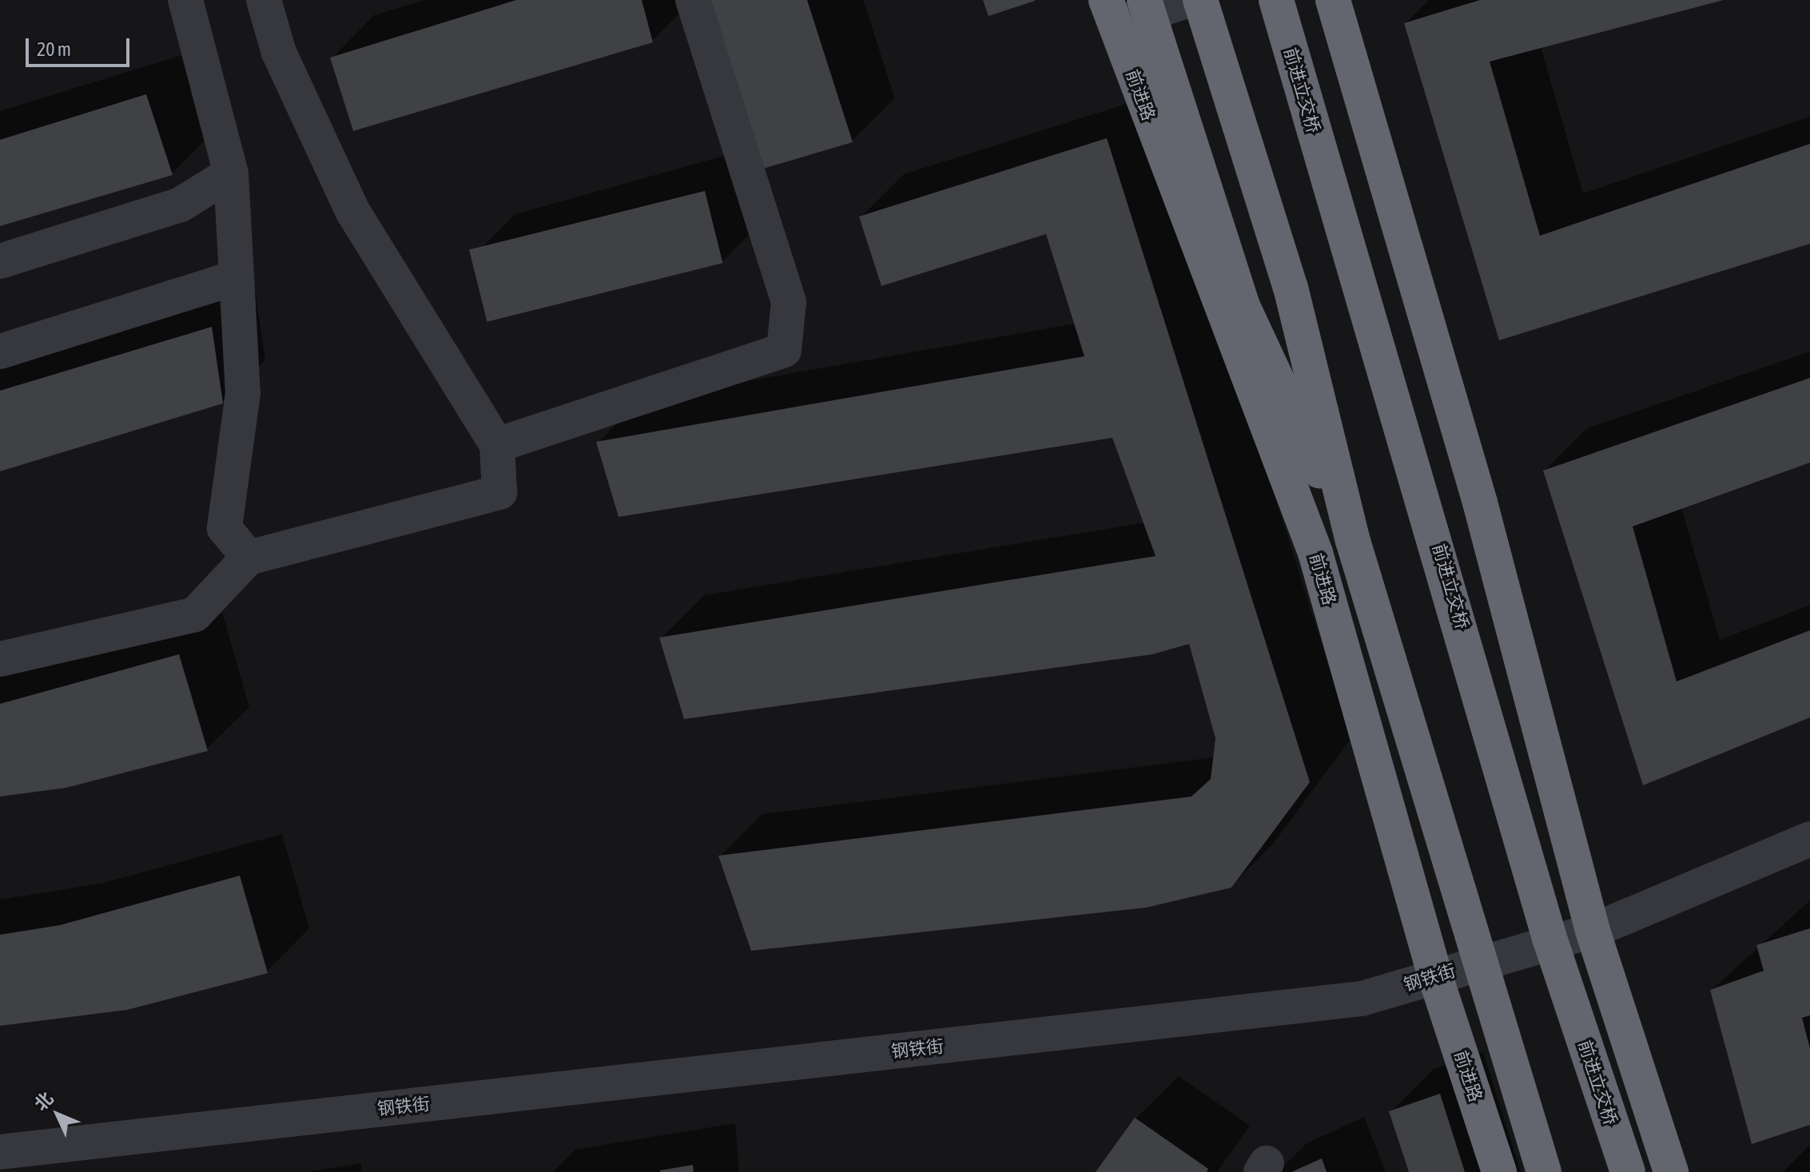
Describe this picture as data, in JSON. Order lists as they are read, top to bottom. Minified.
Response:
{"streets":{"highway":["前进立交桥","前进路"],"street":["钢铁街"]},"crossings":[["前进路","钢铁街"]],"scale_bar":"20 m","north":"top left"}
